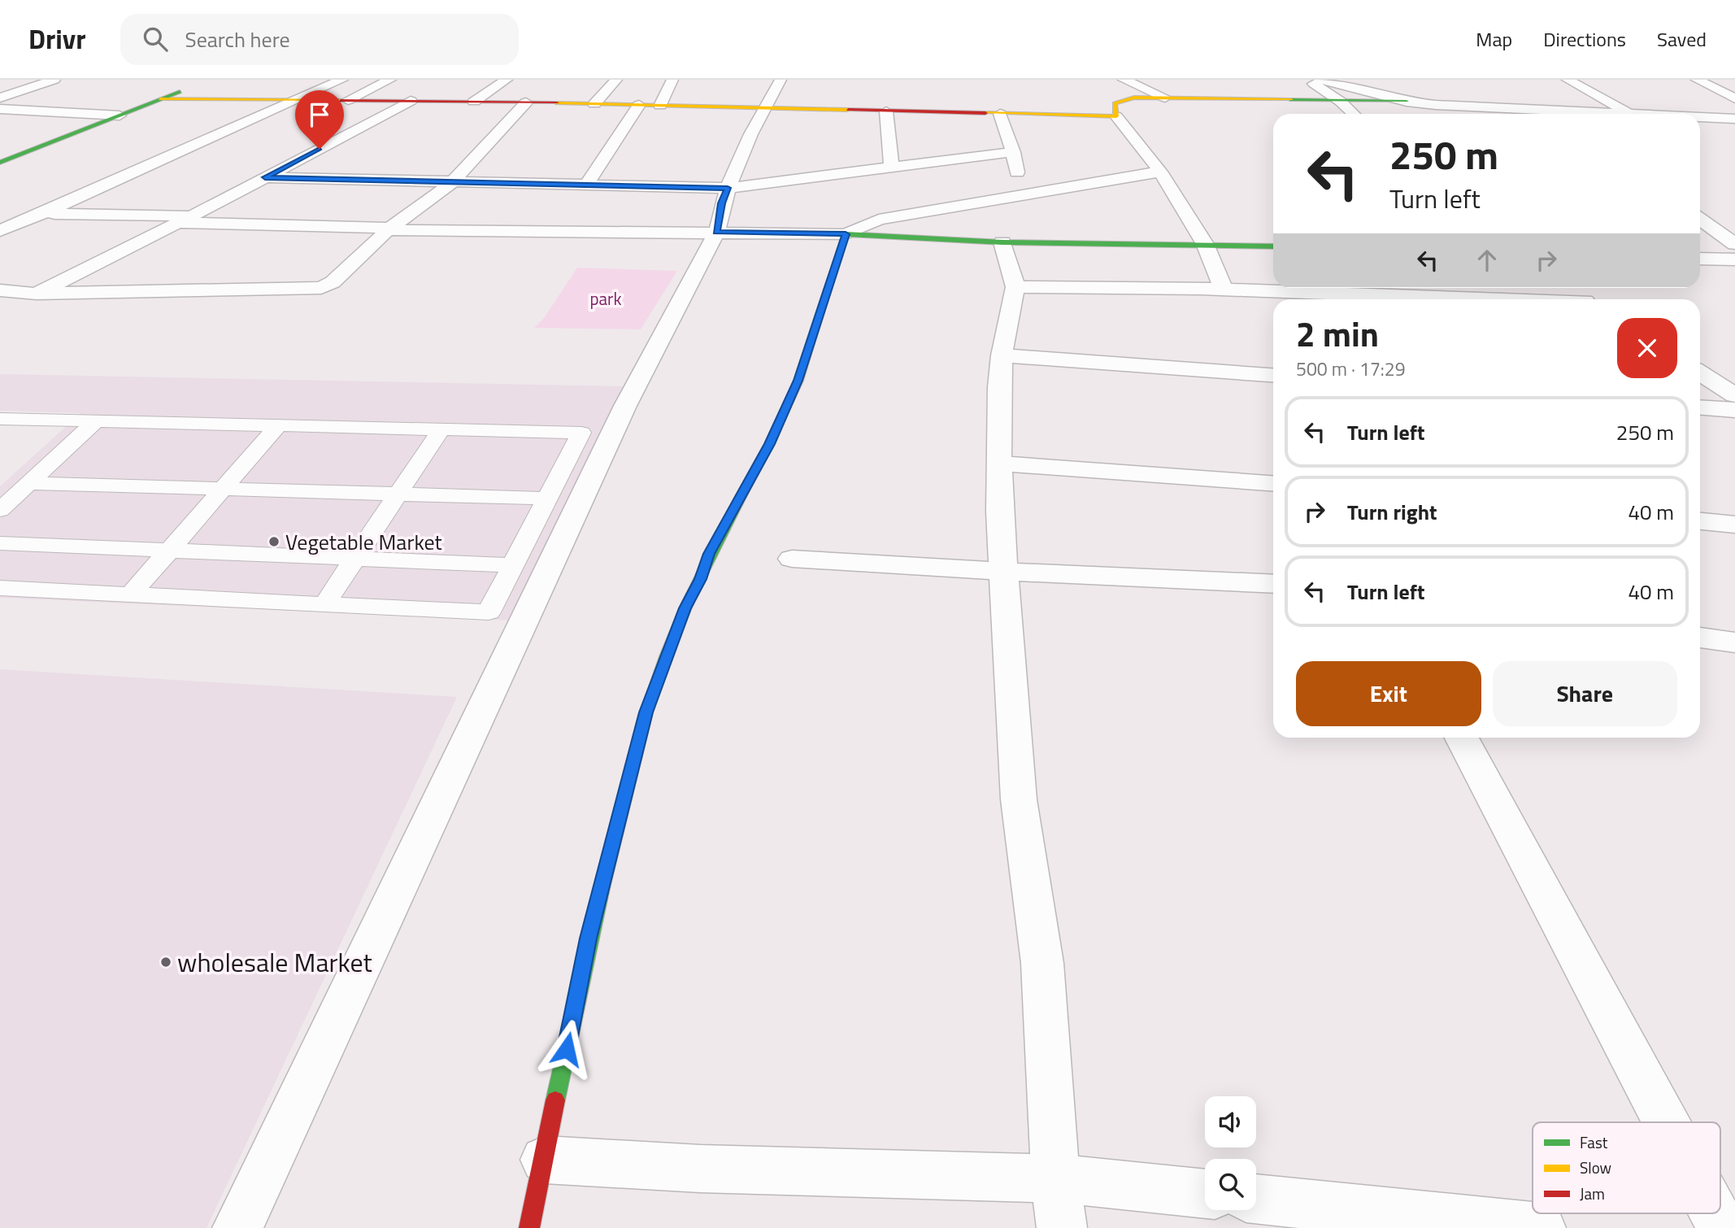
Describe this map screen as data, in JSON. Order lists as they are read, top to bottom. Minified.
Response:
{"parks":["park"],"places":["Vegetable Market","wholesale Market"],"legend":["Fast","Slow","Jam"],"page":{"header":"Drivr","search":"Search here","nav":["Map","Directions","Saved"],"turn":["250 m","Turn left"],"heading":["2 min","500 m · 17:29"],"list":[{"name":"Turn left","value":"250 m"},{"name":"Turn right","value":"40 m"},{"name":"Turn left","value":"40 m"}],"buttons":["Exit","Share"]}}
